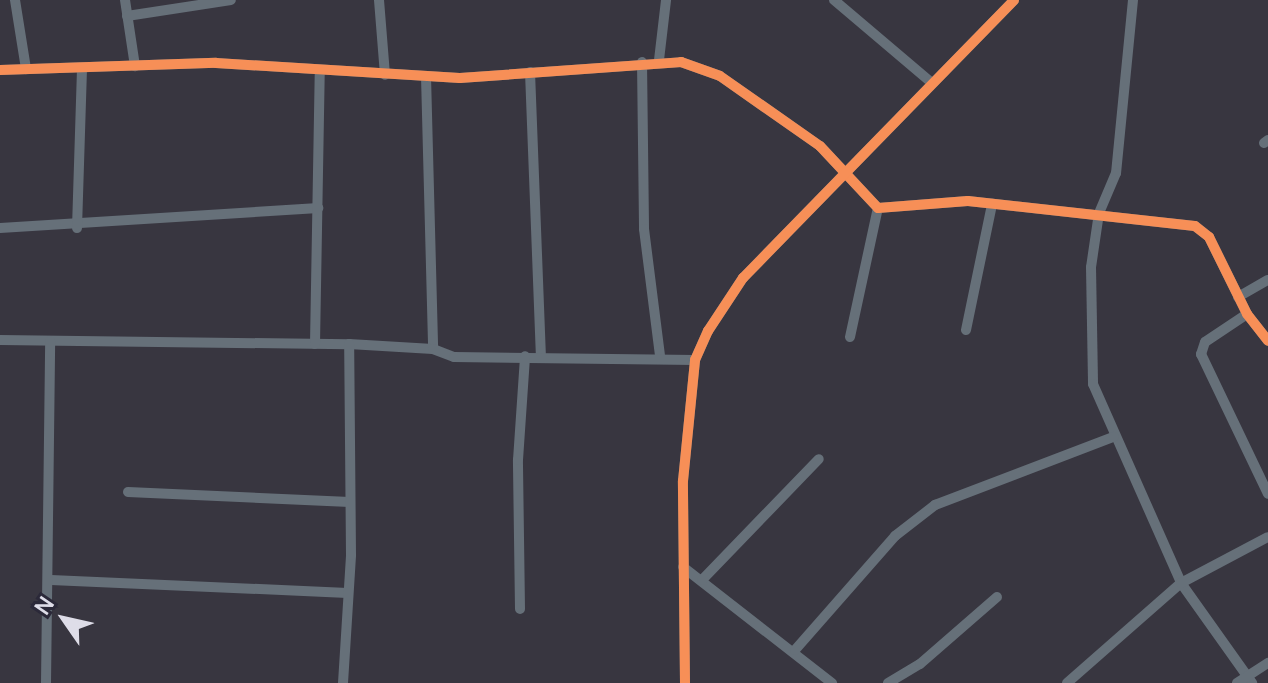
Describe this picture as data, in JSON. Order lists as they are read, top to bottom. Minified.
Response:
{"north":"top left"}
